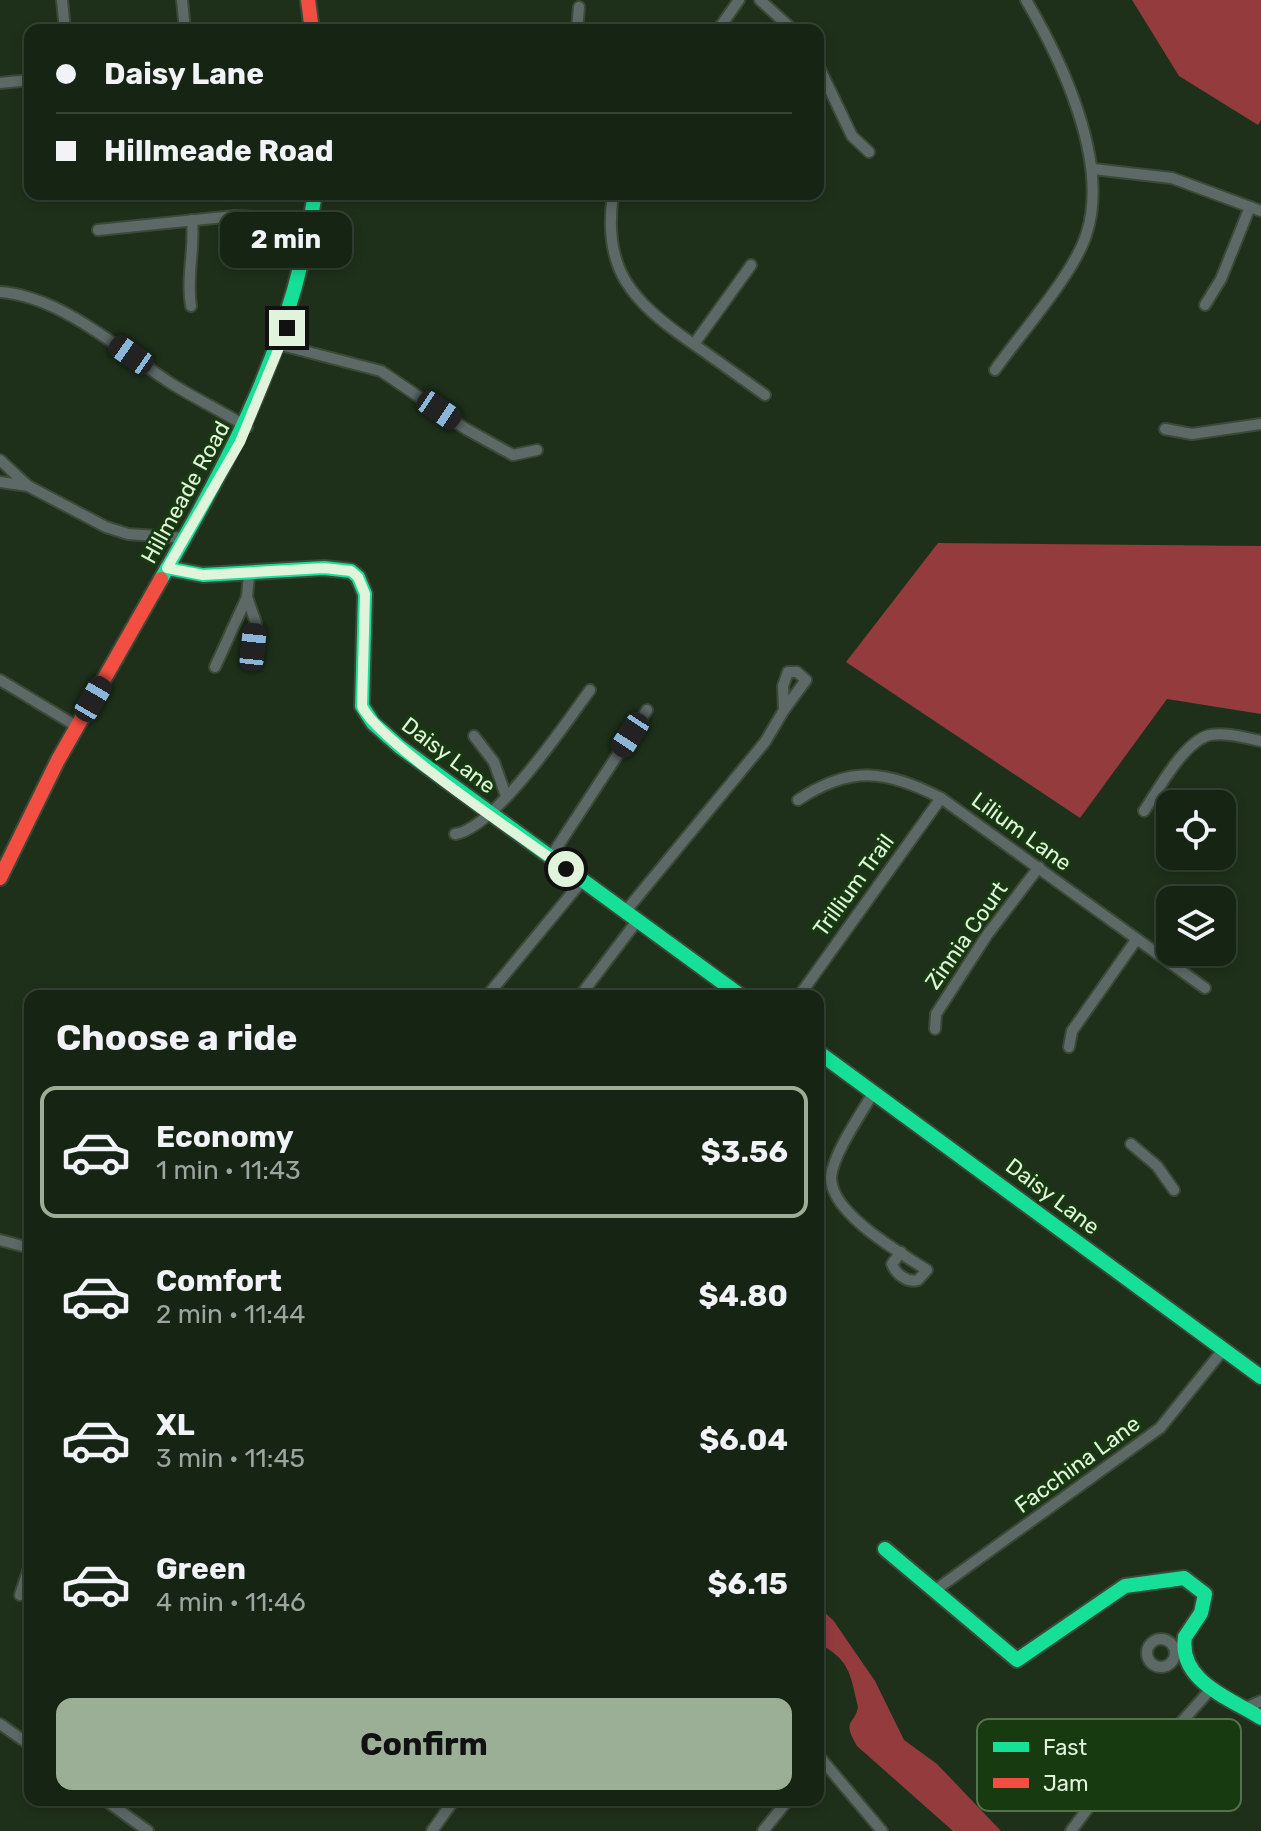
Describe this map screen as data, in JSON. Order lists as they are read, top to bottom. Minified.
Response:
{"streets":{"street":["Hillmeade Road","Daisy Lane","Lilium Lane","Trillium Trail","Zinnia Court","Facchina Lane"]},"crossings":[["Hillmeade Road","Daisy Lane"],["Daisy Lane","Facchina Lane"],["Lilium Lane","Trillium Trail"],["Lilium Lane","Zinnia Court"]],"legend":["Fast","Jam"],"page":{"banner":["Daisy Lane","Hillmeade Road"],"bubble":"2 min","heading":"Choose a ride","list":[{"name":"Economy","note":"1 min · 11:43","value":"$3.56"},{"name":"Comfort","note":"2 min · 11:44","value":"$4.80"},{"name":"XL","note":"3 min · 11:45","value":"$6.04"},{"name":"Green","note":"4 min · 11:46","value":"$6.15"}],"buttons":"Confirm"}}
